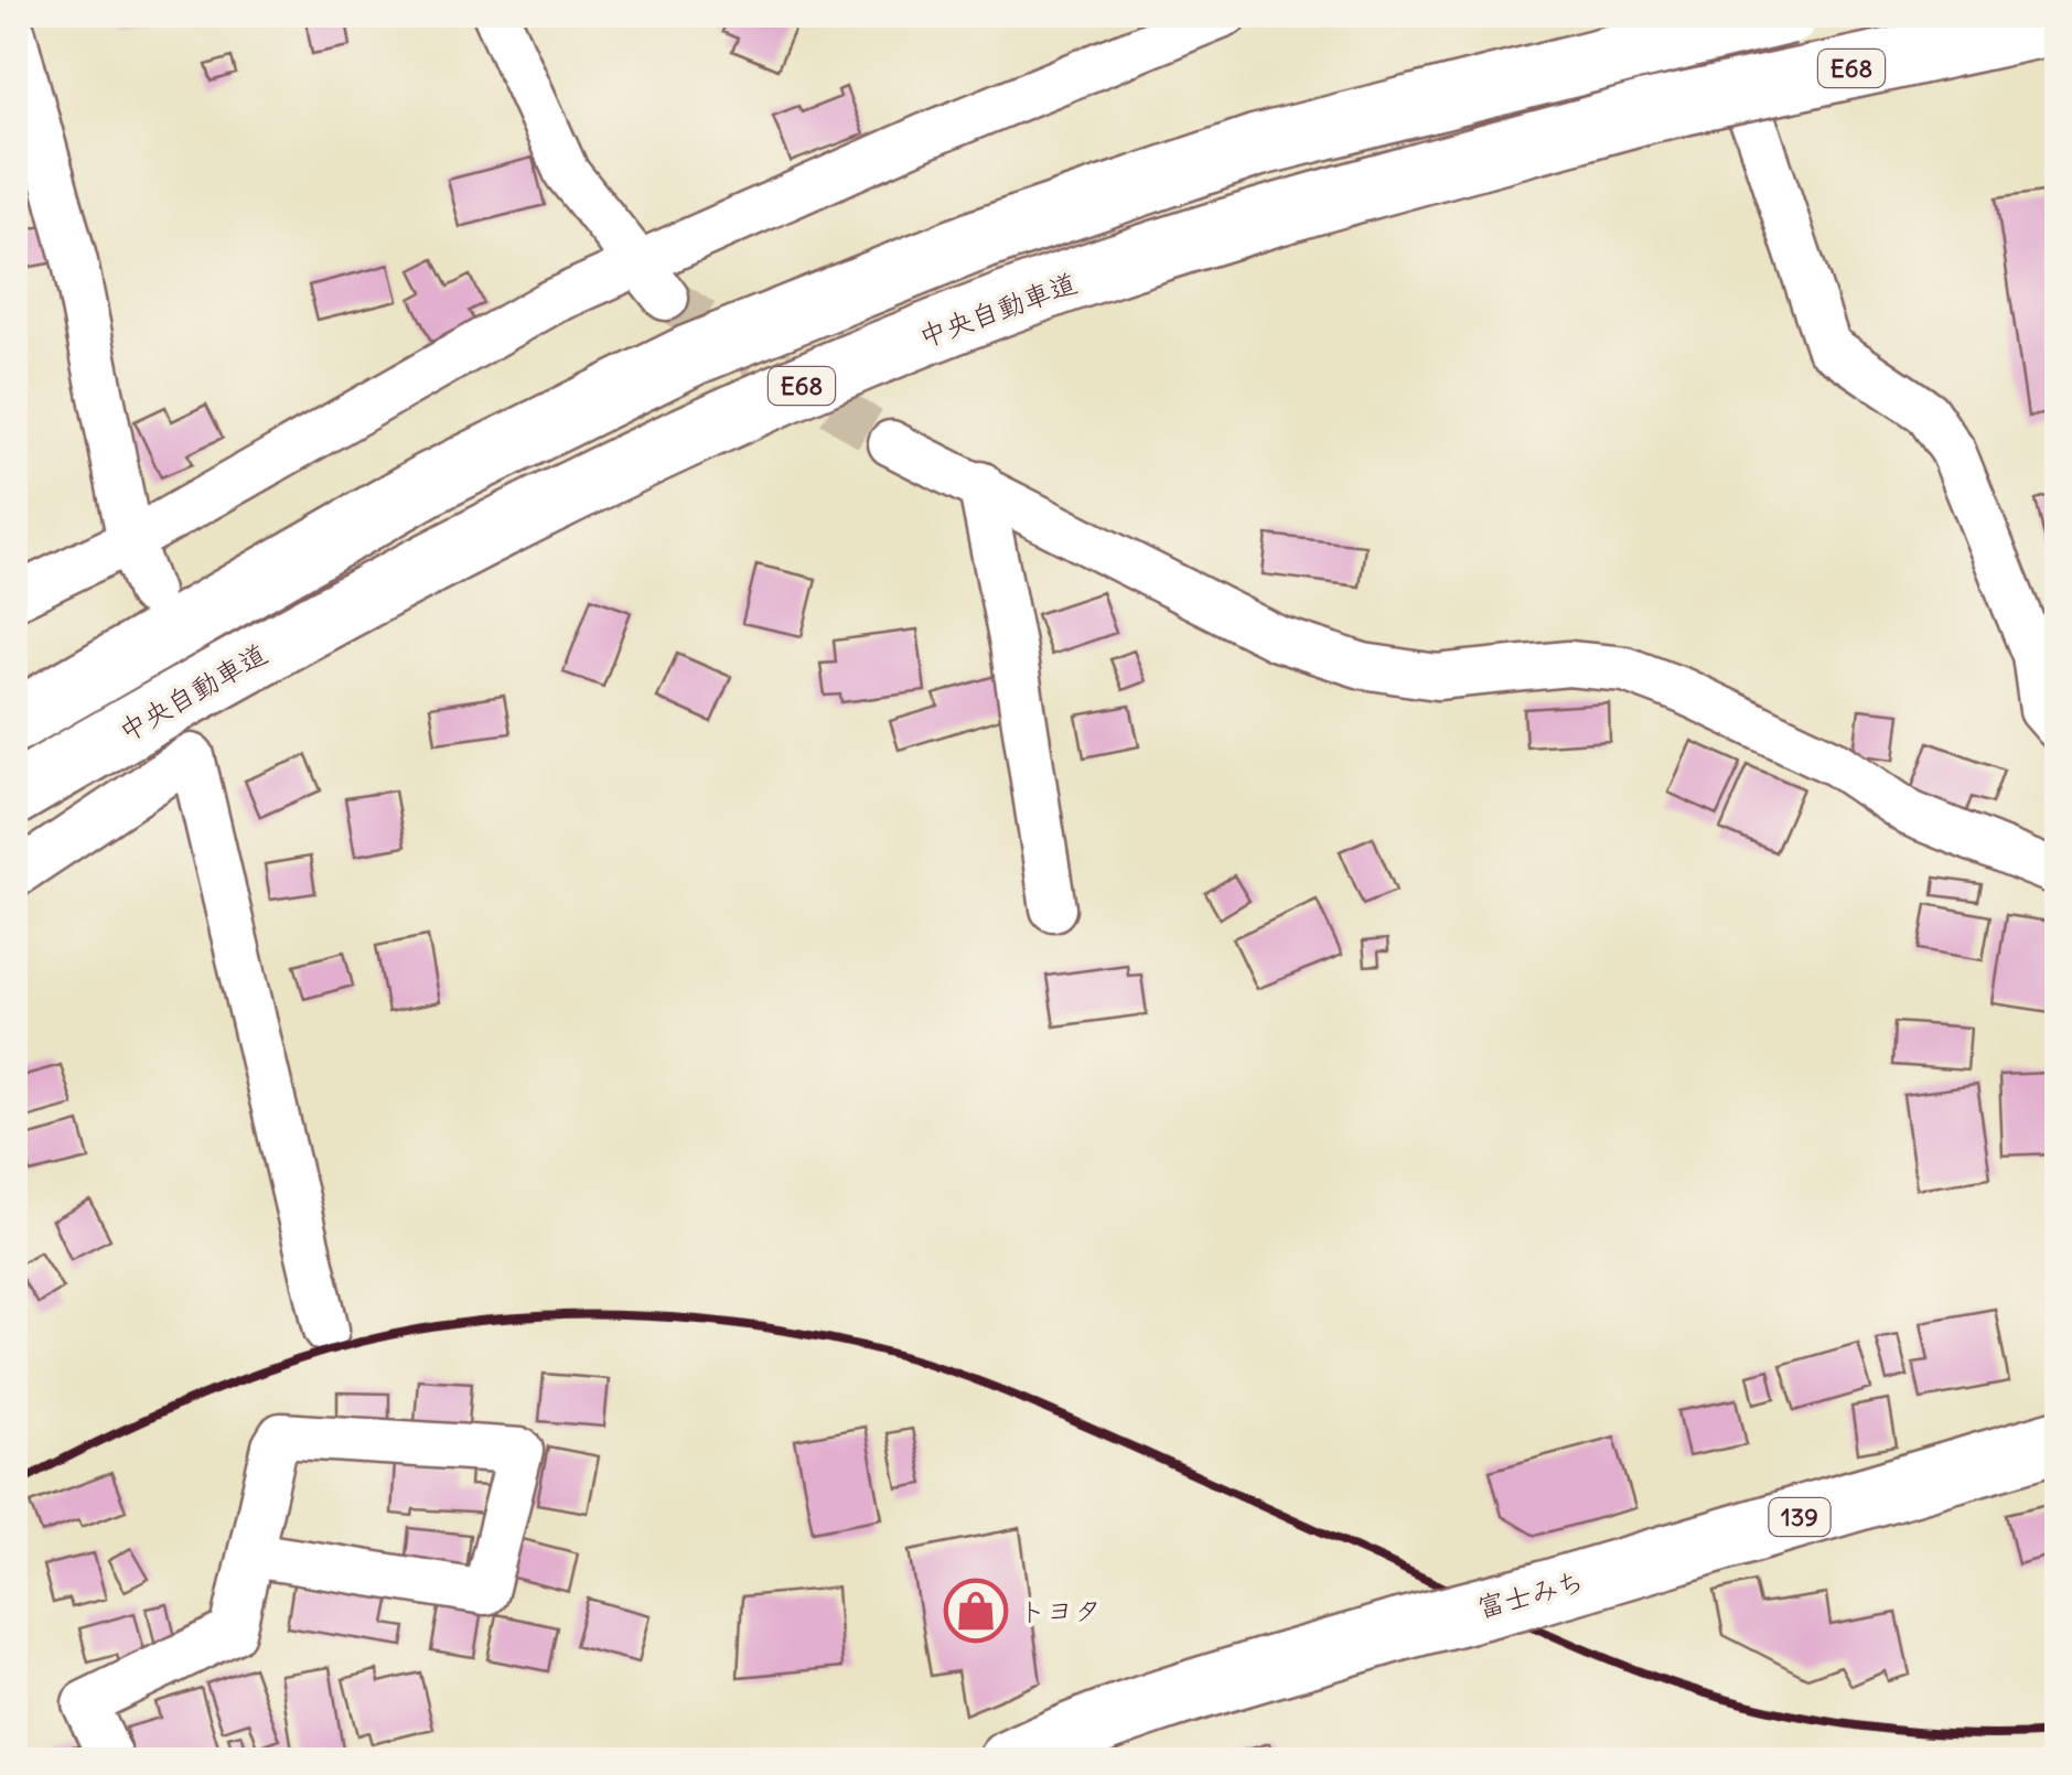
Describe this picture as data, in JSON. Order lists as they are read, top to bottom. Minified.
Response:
{"streets":{"highway":["E68","中央自動車道","139","富士みち"]},"places":{"shop":["トヨタ"]}}
